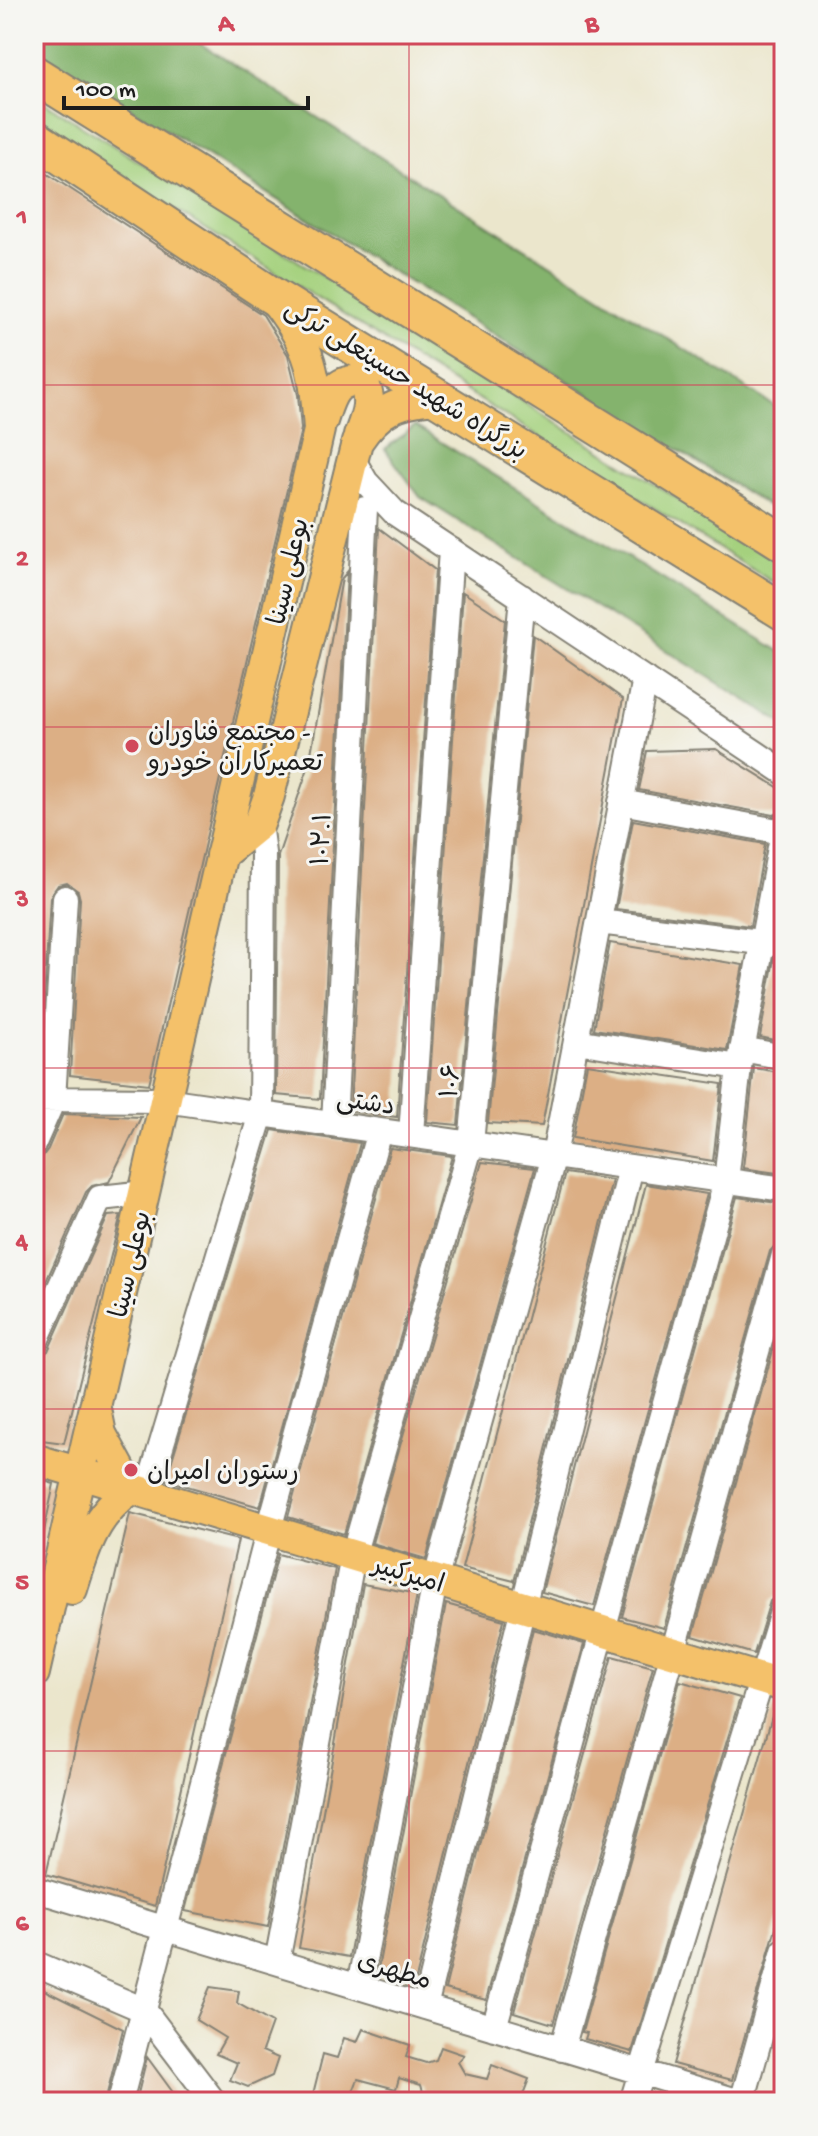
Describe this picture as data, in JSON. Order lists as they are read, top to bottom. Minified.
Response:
{"streets":{"highway":["بزرگراه شهید حسینعلی ترکی"],"main road":["بوعلی سینا","امیرکبیر"],"street":["۱۰۲.۱","۱۰۶","دشتی","مطهری"]},"crossings":[["بزرگراه شهید حسینعلی ترکی","بوعلی سینا"],["بوعلی سینا","دشتی"],["بوعلی سینا","امیرکبیر"],["۱۰۲.۱","دشتی"],["۱۰۶","دشتی"],["۱۰۶","امیرکبیر"],["۱۰۶","مطهری"]],"places":["مجتمع فناوران - تعمیرکاران خودرو","رستوران امیران"],"scale_bar":"100 m","grid":{"columns":["A","B"],"rows":["1","2","3","4","5","6"]}}
